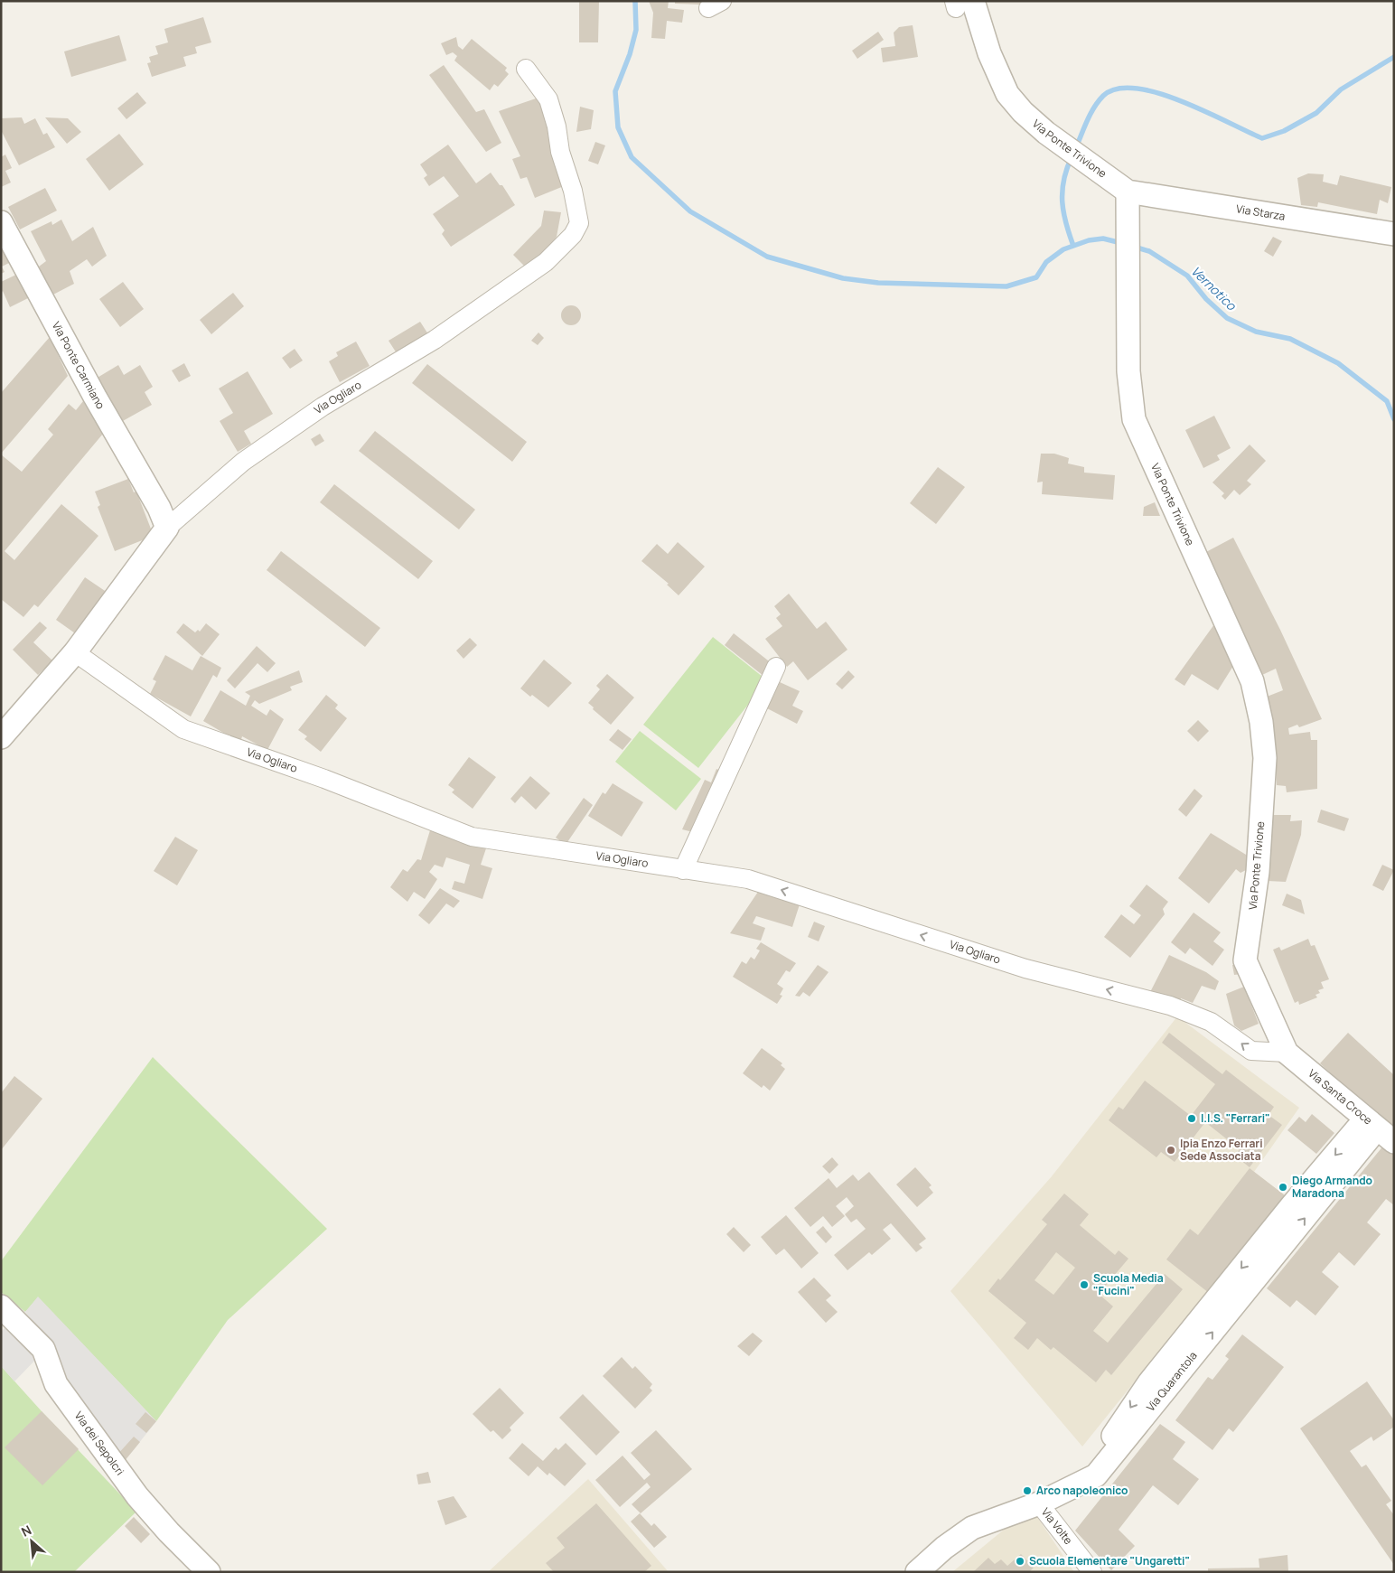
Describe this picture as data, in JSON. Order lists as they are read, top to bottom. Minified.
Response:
{"streets":{"street":["Via Ponte Trivione","Via Starza","Via Ponte Carmiano","Via Ogliaro","Via Santa Croce","Via Quarantola","Via dei Sepolcri","Via Volte"]},"crossings":[["Via Ponte Trivione","Via Starza"],["Via Ponte Trivione","Via Ogliaro"],["Via Ponte Trivione","Via Santa Croce"],["Via Ponte Carmiano","Via Ogliaro"],["Via Ogliaro","Via Santa Croce"],["Via Santa Croce","Via Quarantola"],["Via Quarantola","Via Volte"]],"water":["Vernotico"],"places":["I.I.S. \"Ferrari\"","Ipia Enzo Ferrari Sede Associata","Diego Armando Maradona","Scuola Media \"Fucini\"","Arco napoleonico","Scuola Elementare \"Ungaretti\""],"north":"top left"}
